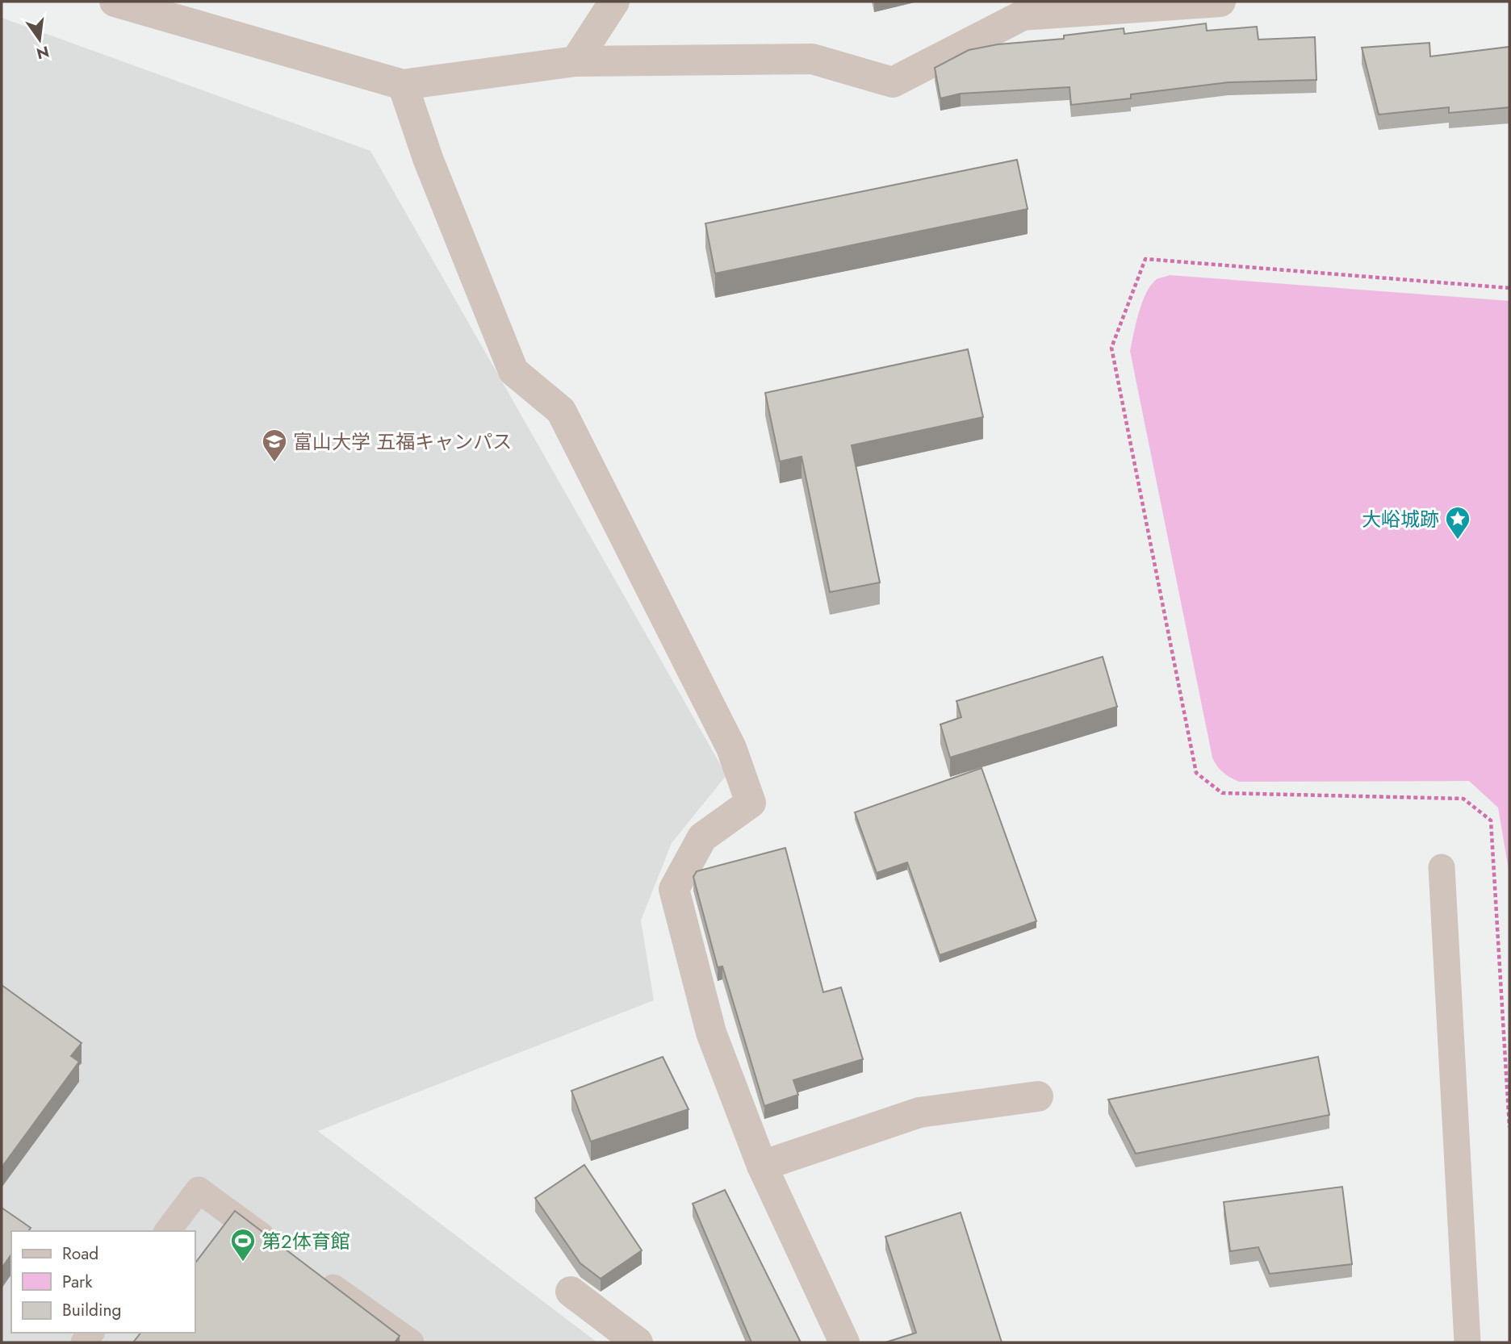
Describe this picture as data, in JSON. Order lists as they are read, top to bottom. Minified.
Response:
{"places":{"school or university":["富山大学 五福キャンパス"],"place":["大峪城跡"],"sports":["第2体育館"]},"legend":["Road","Park","Building"],"north":"bottom"}
